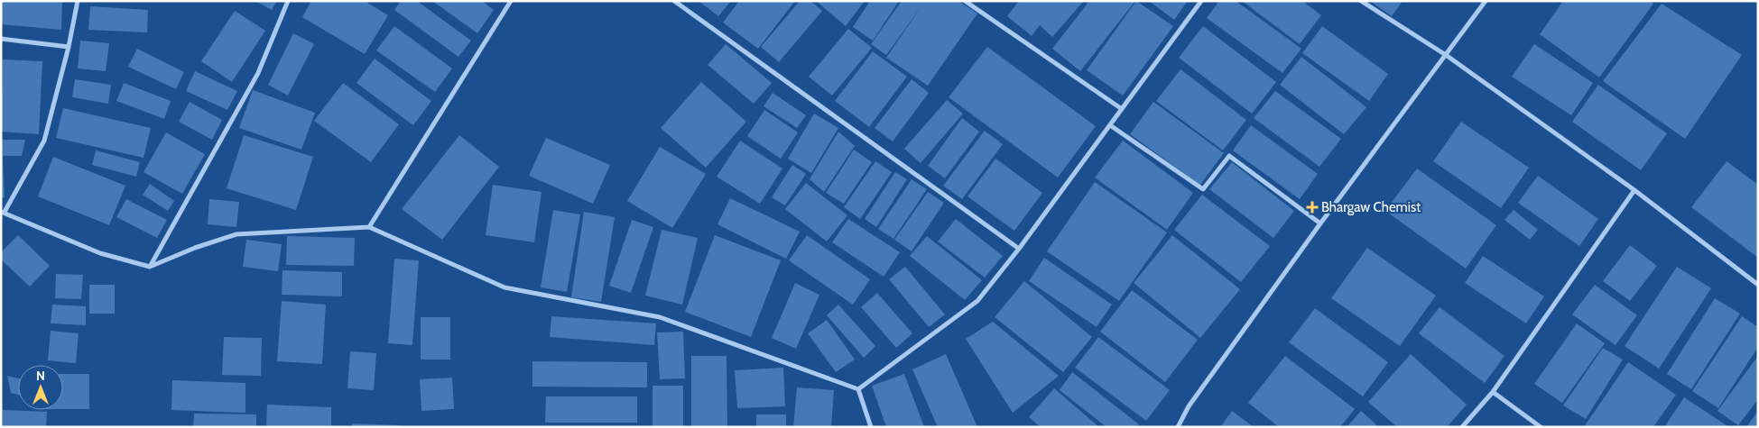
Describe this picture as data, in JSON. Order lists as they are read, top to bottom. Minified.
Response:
{"places":{"health":["Bhargaw Chemist"]},"north":"top"}
